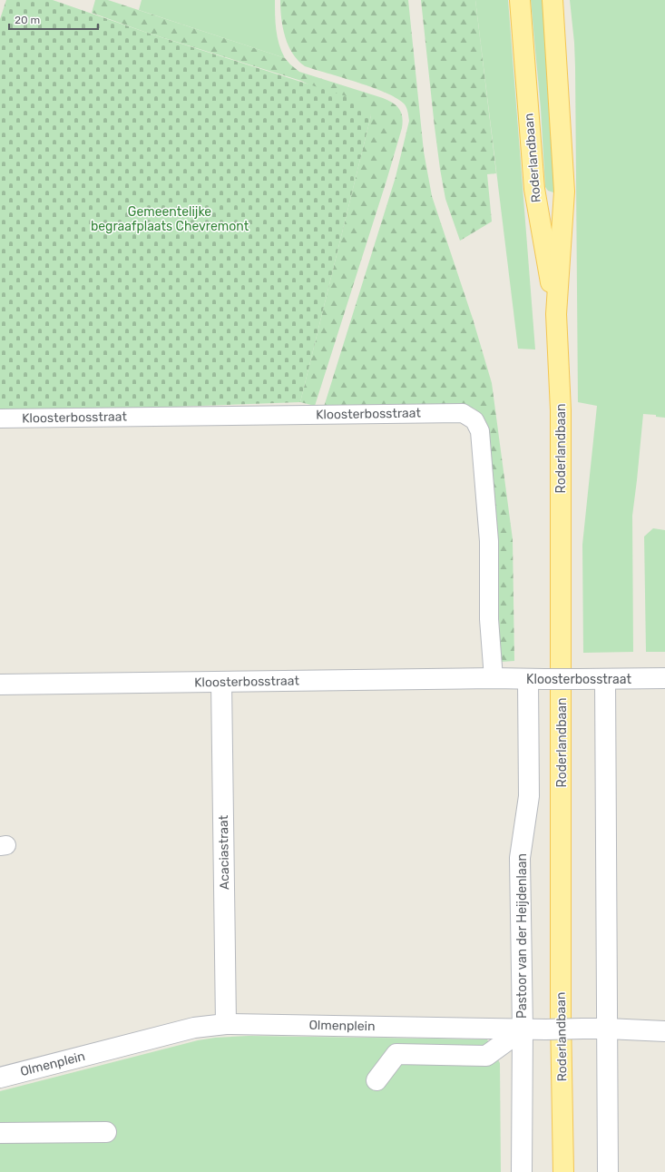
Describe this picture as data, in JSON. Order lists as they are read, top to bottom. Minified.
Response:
{"streets":{"main road":["Roderlandbaan"],"street":["Kloosterbosstraat","Acaciastraat","Pastoor van der Heijdenlaan","Olmenplein"]},"crossings":[["Kloosterbosstraat","Acaciastraat"],["Kloosterbosstraat","Pastoor van der Heijdenlaan"],["Acaciastraat","Olmenplein"],["Pastoor van der Heijdenlaan","Olmenplein"]],"parks":["Gemeentelijke begraafplaats Chevremont"],"scale_bar":"20 m"}
